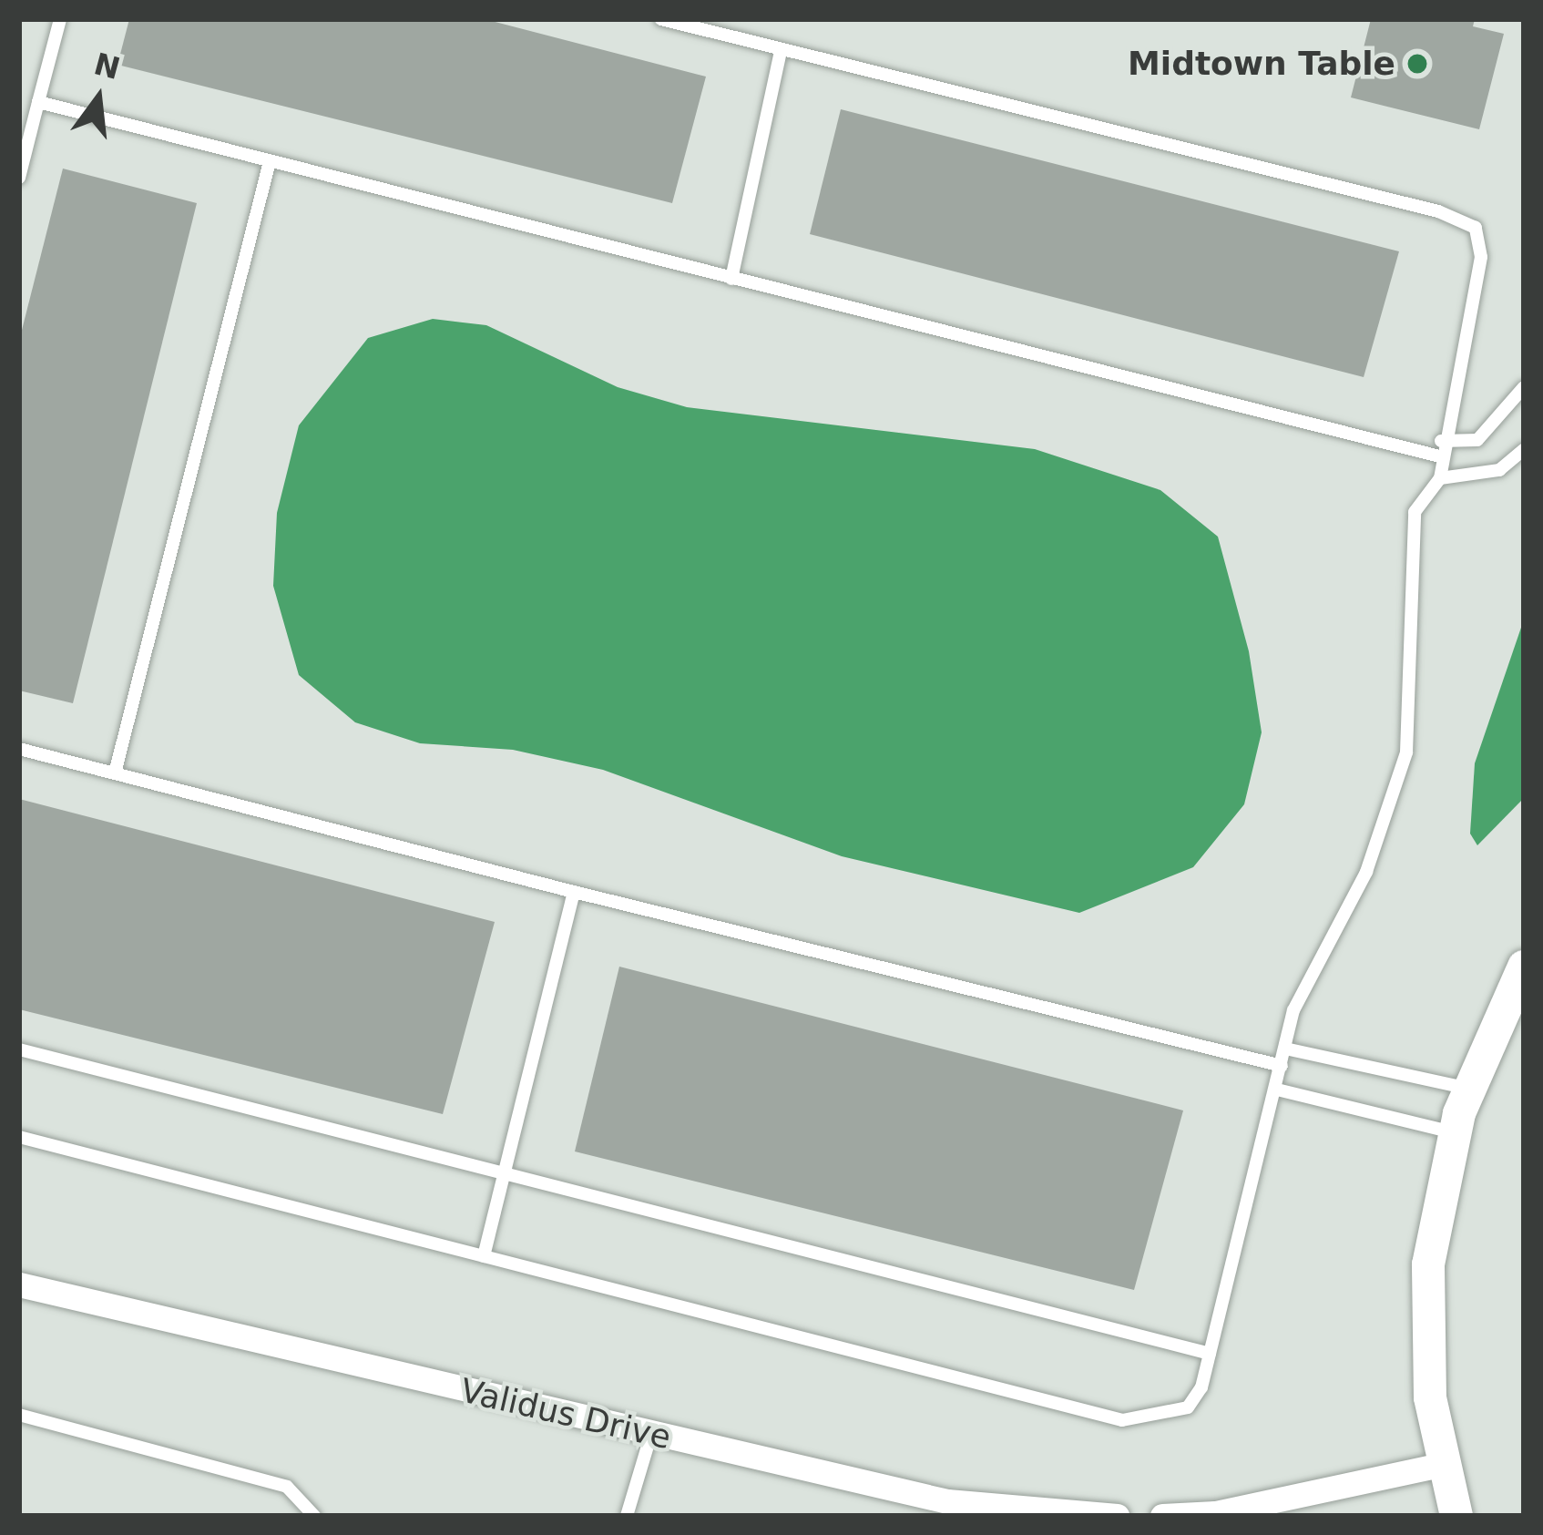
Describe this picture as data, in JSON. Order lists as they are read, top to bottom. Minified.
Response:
{"streets":{"street":["Validus Drive"]},"places":["Midtown Table"],"north":"top"}
